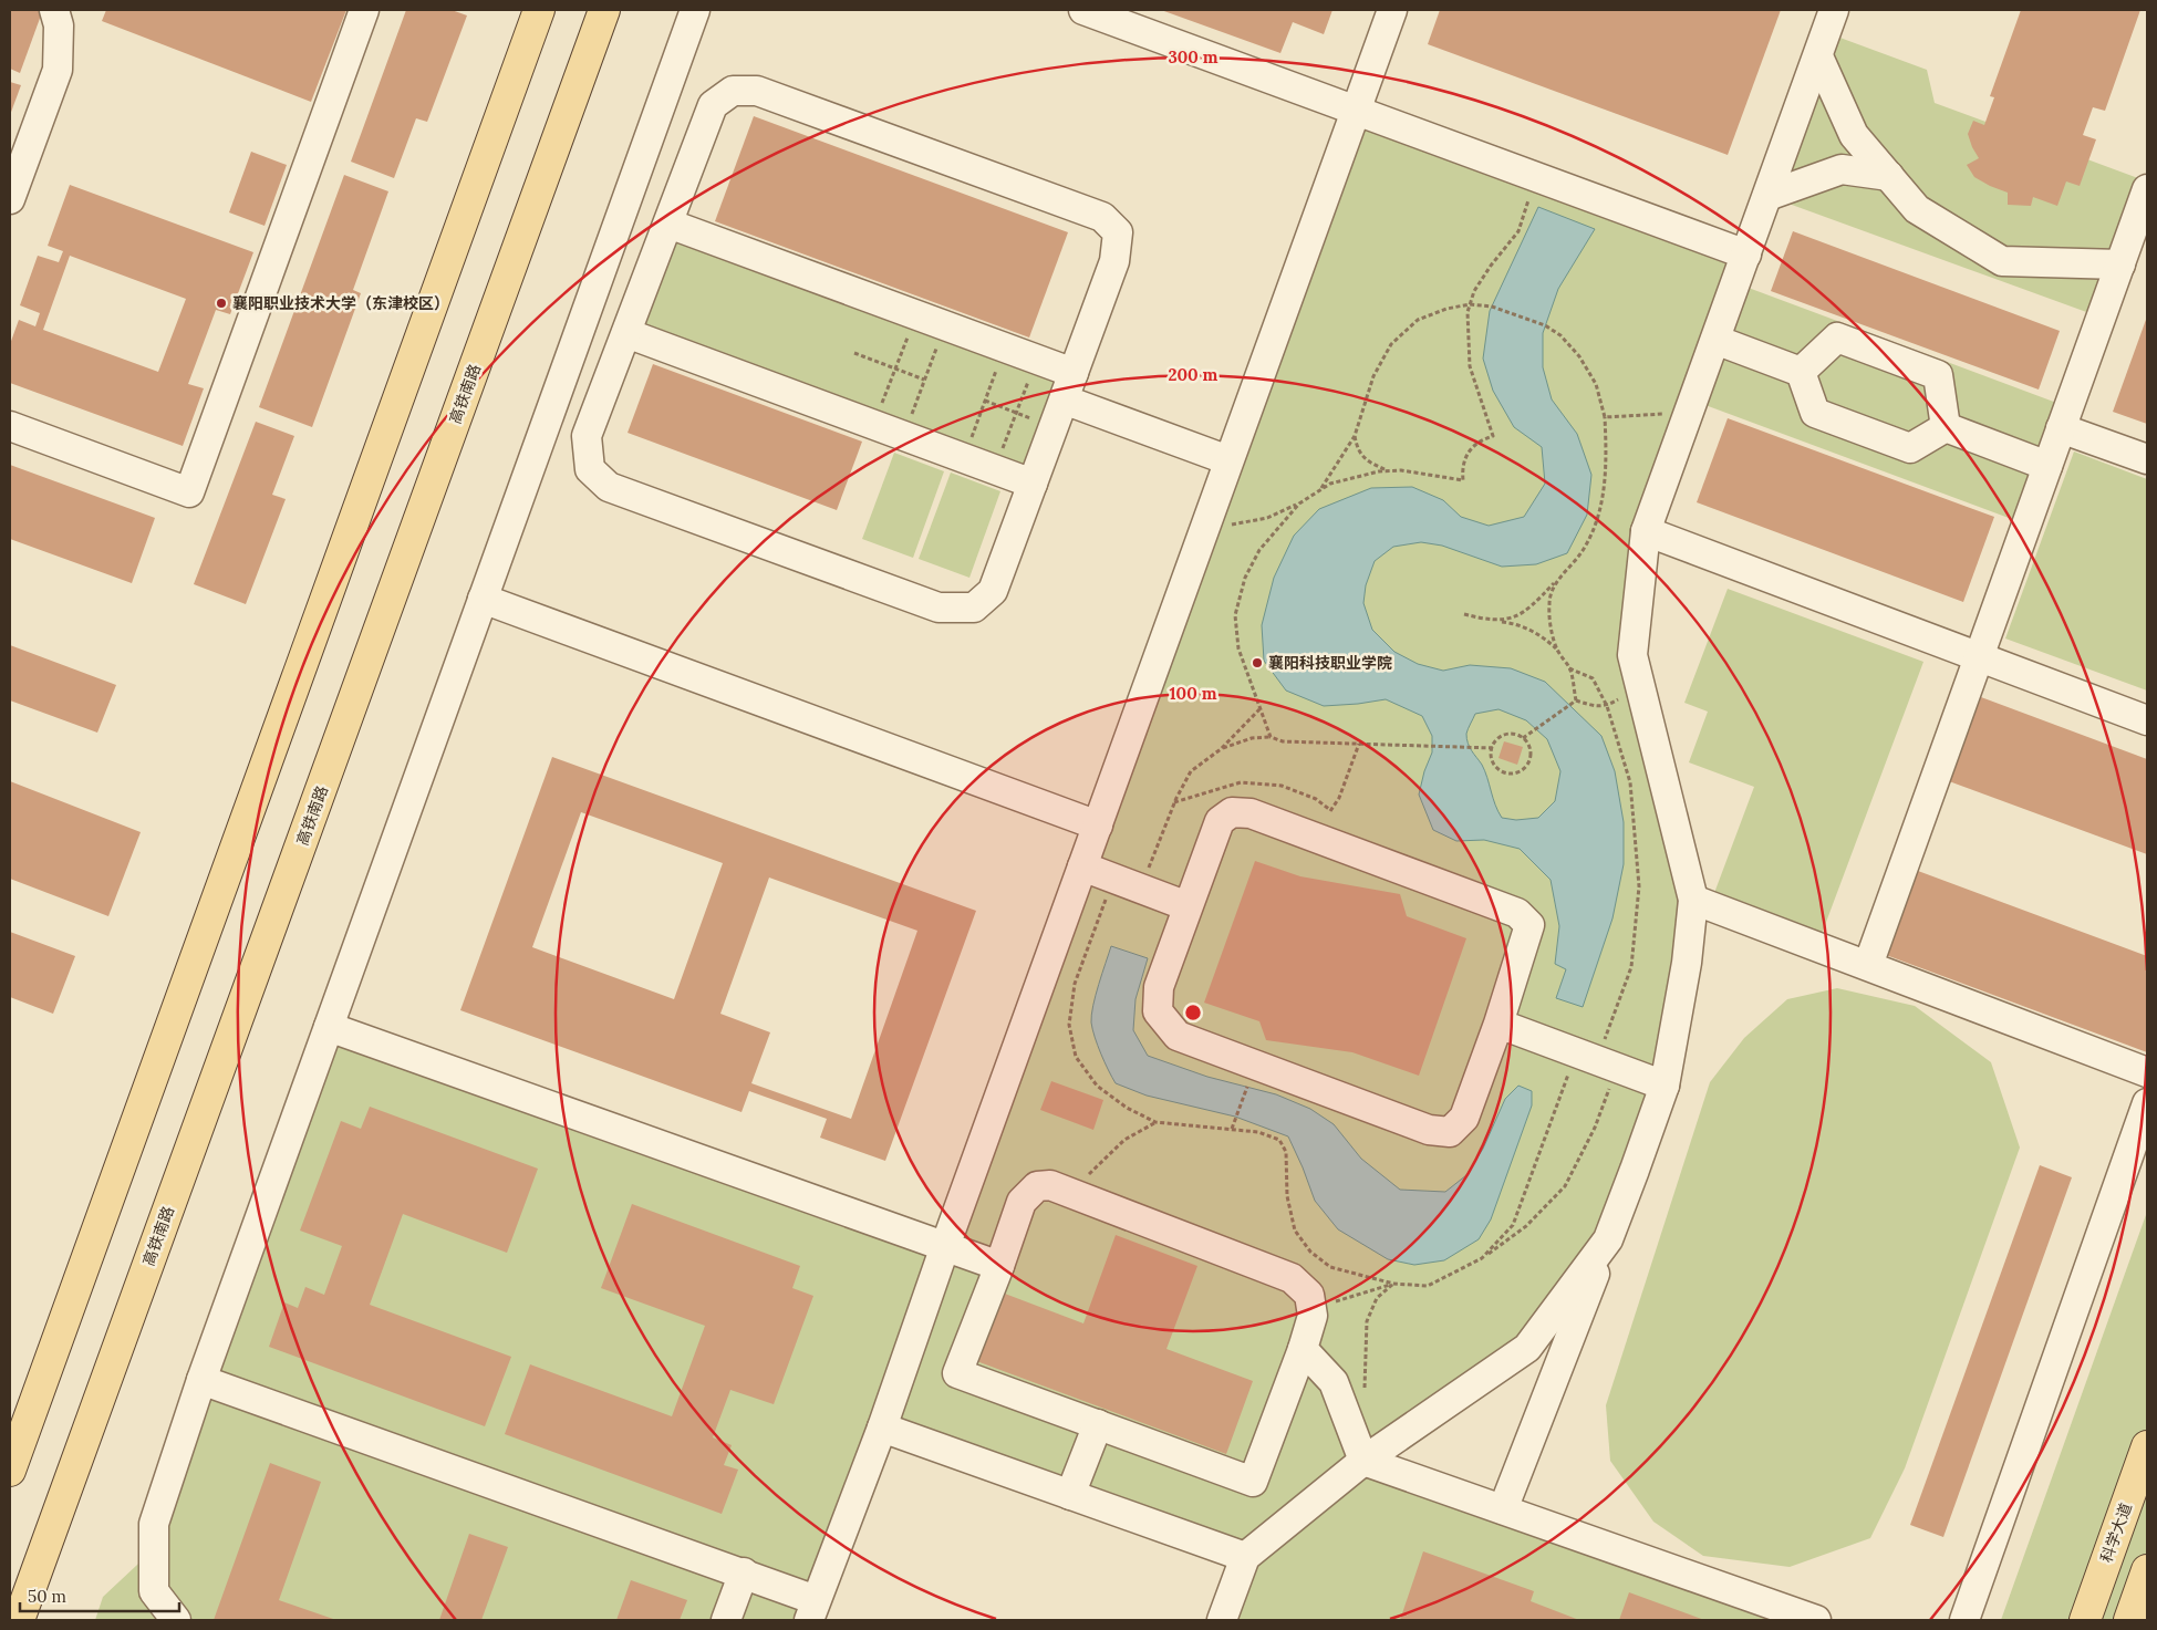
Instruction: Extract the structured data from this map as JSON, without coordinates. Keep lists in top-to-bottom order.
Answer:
{
  "streets": {
    "main road": ["高铁南路", "科学大道"]
  },
  "places": ["襄阳职业技术大学（东津校区）", "襄阳科技职业学院"],
  "scale_bar": "50 m",
  "rings": ["300 m", "200 m", "100 m"]
}
